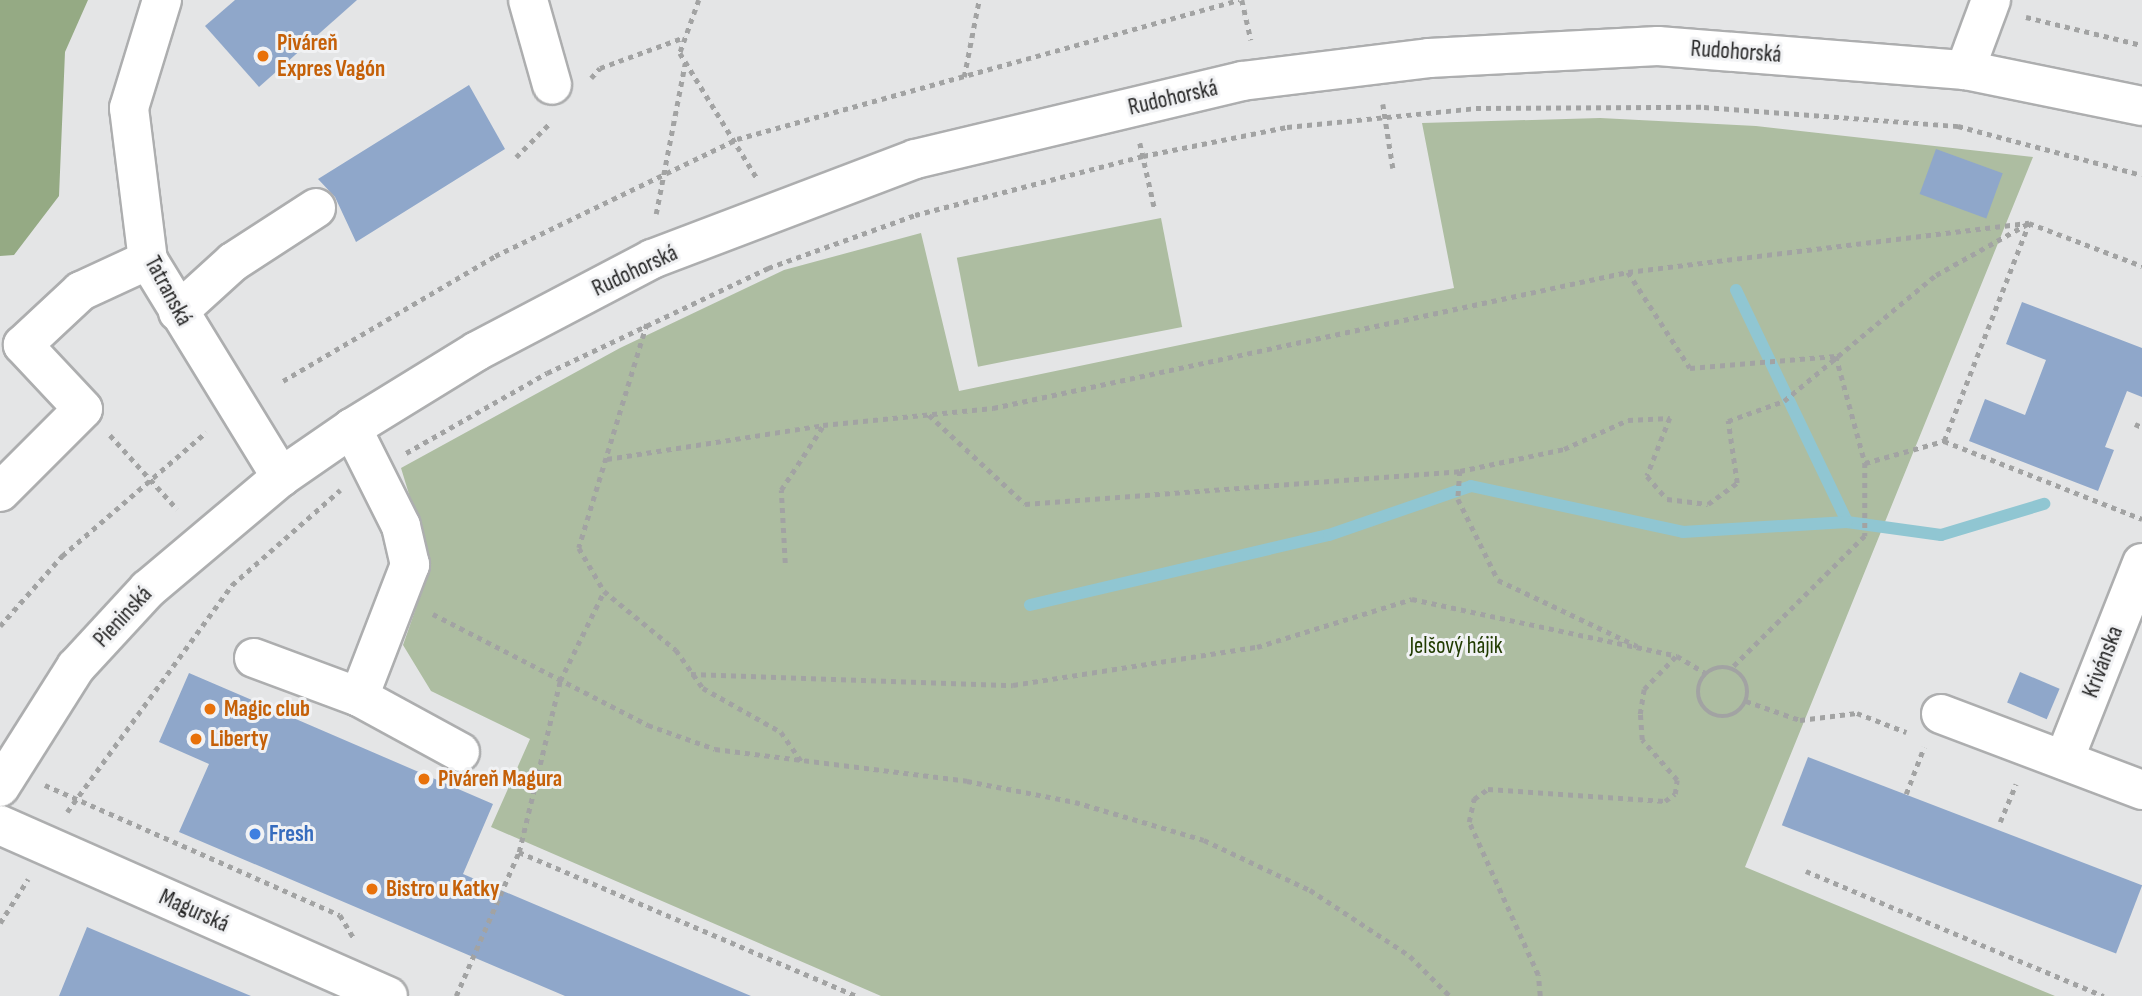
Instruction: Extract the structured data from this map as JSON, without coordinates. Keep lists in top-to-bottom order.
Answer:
{
  "streets": {
    "street": [
      "Rudohorská",
      "Tatranská",
      "Pieninská",
      "Krivánska",
      "Magurská"
    ]
  },
  "crossings": [
    ["Rudohorská", "Tatranská"],
    ["Rudohorská", "Pieninská"],
    ["Tatranská", "Pieninská"]
  ],
  "parks": ["Jelšový hájik"],
  "places": [
    "Piváreň Expres Vagón",
    "Magic club",
    "Liberty",
    "Piváreň Magura",
    "Fresh",
    "Bistro u Katky"
  ]
}
